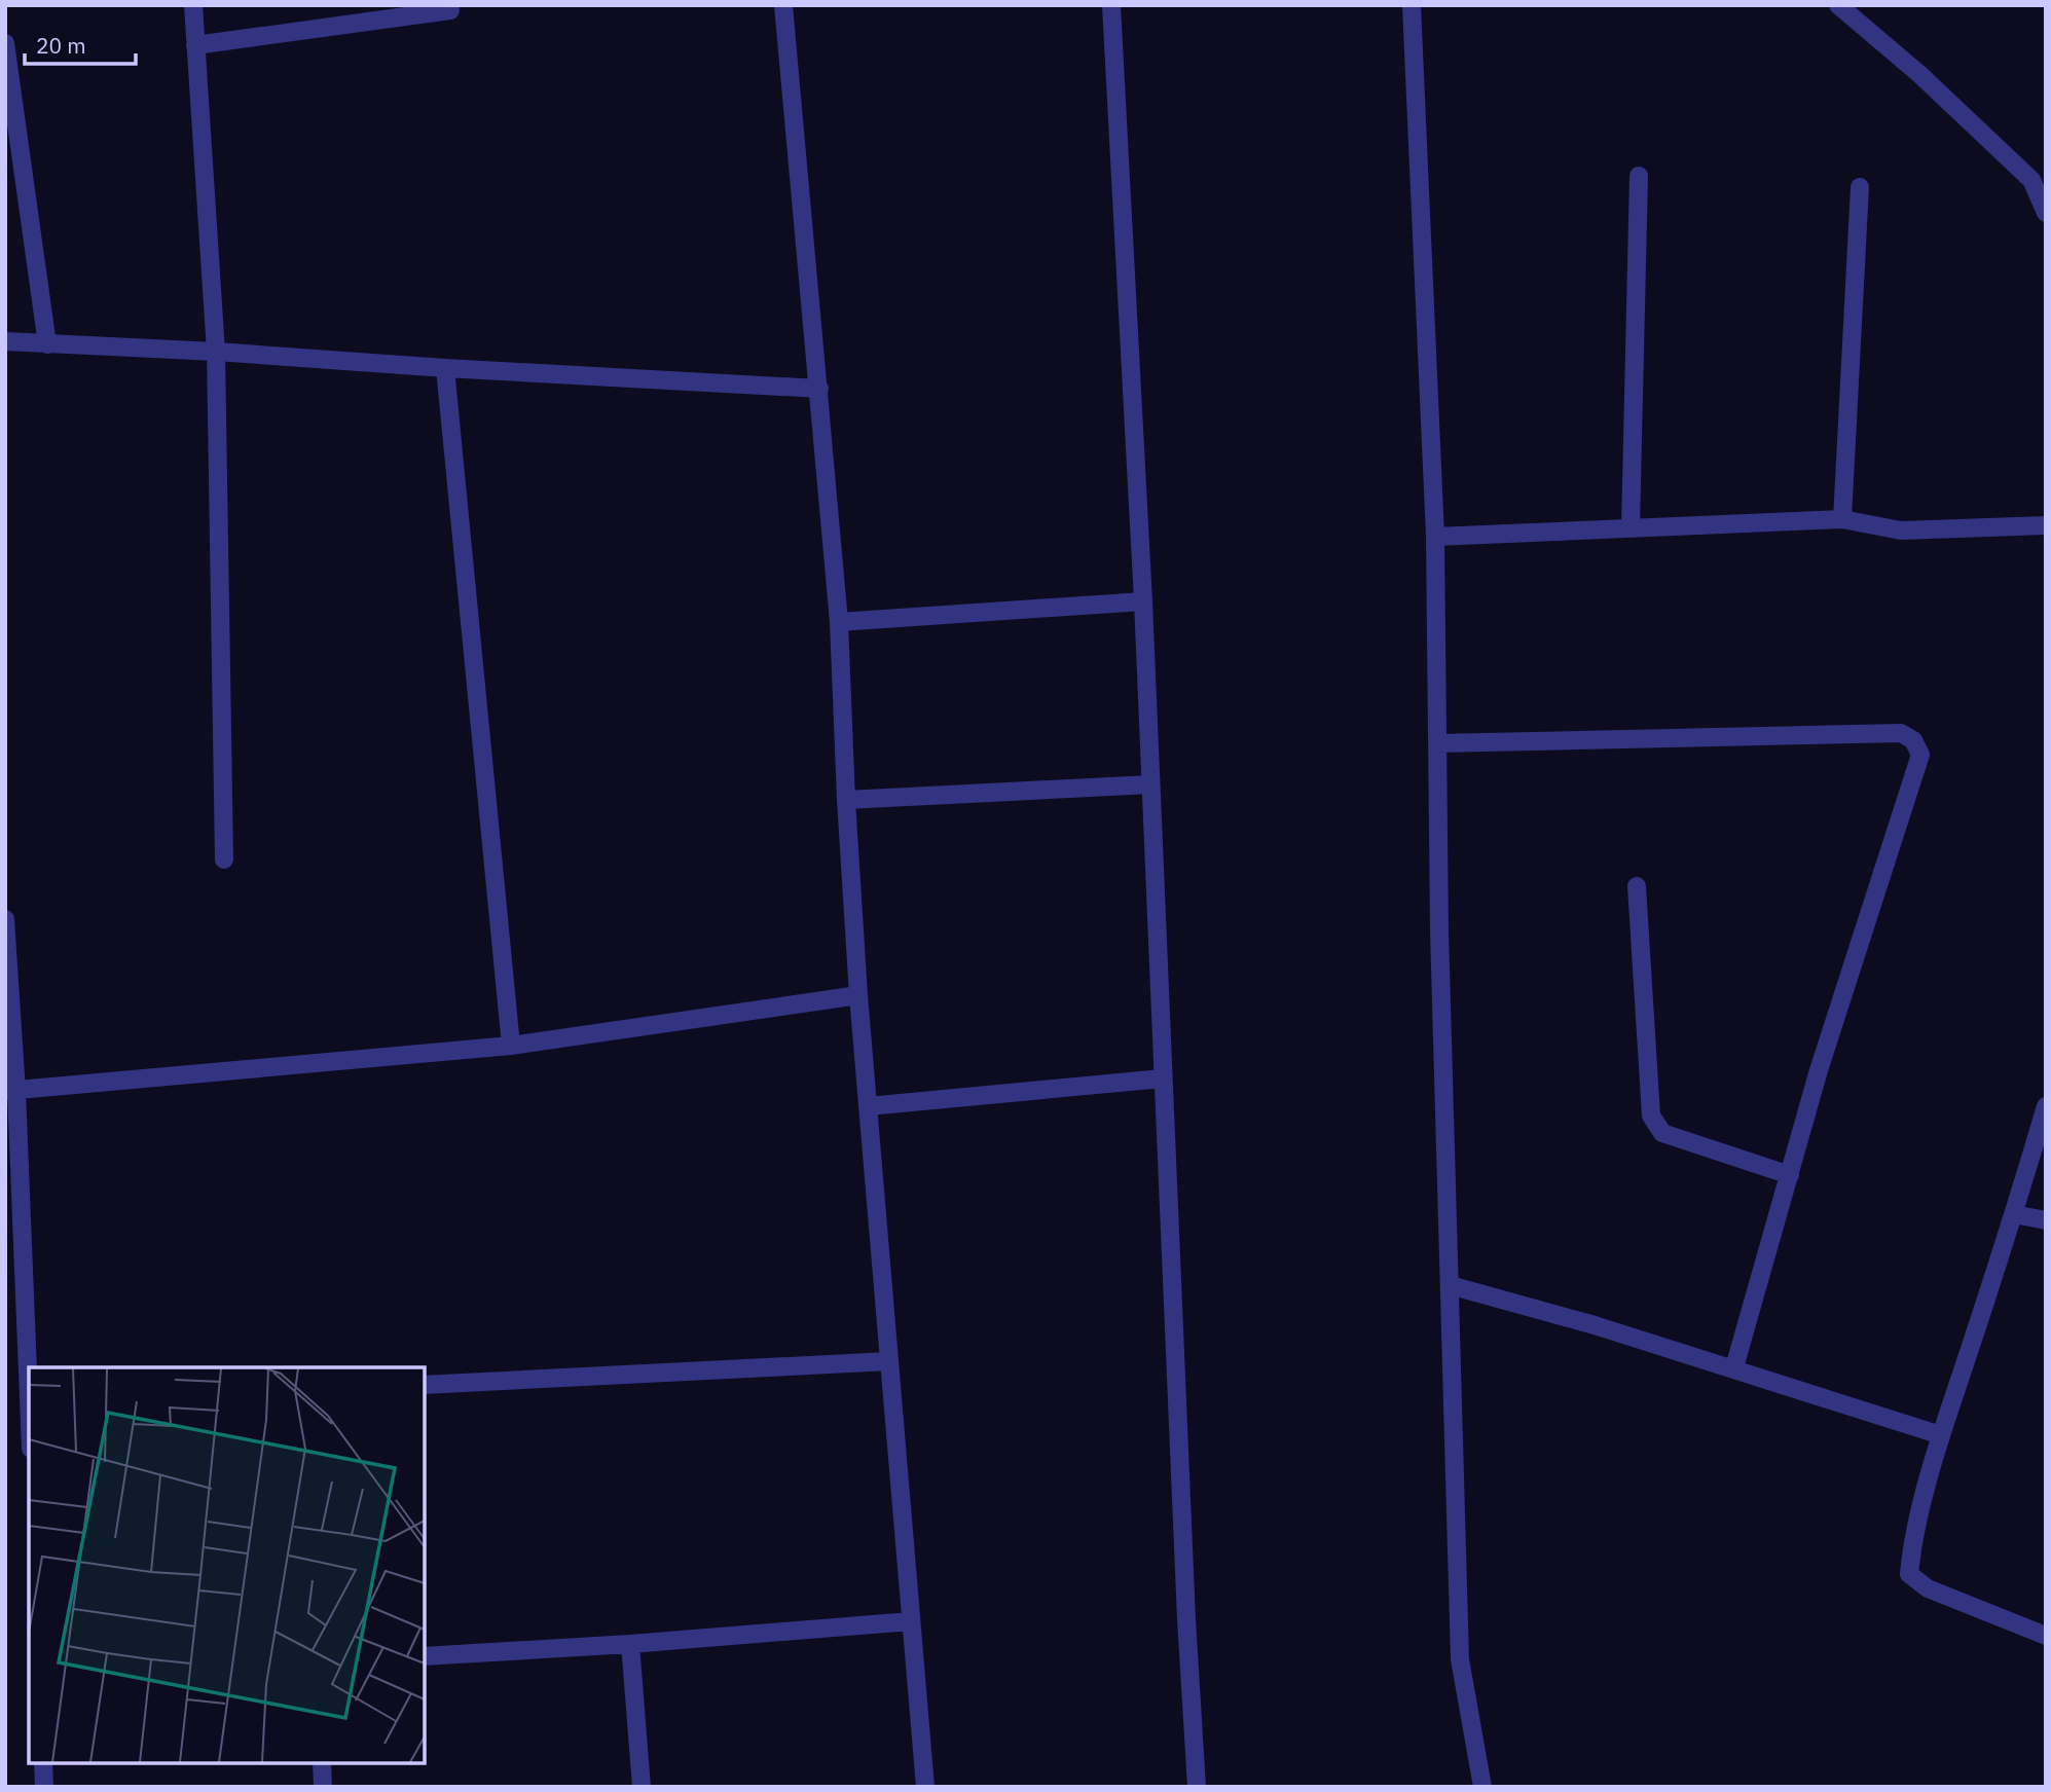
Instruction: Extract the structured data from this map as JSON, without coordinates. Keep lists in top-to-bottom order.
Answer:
{
  "scale_bar": "20 m"
}
